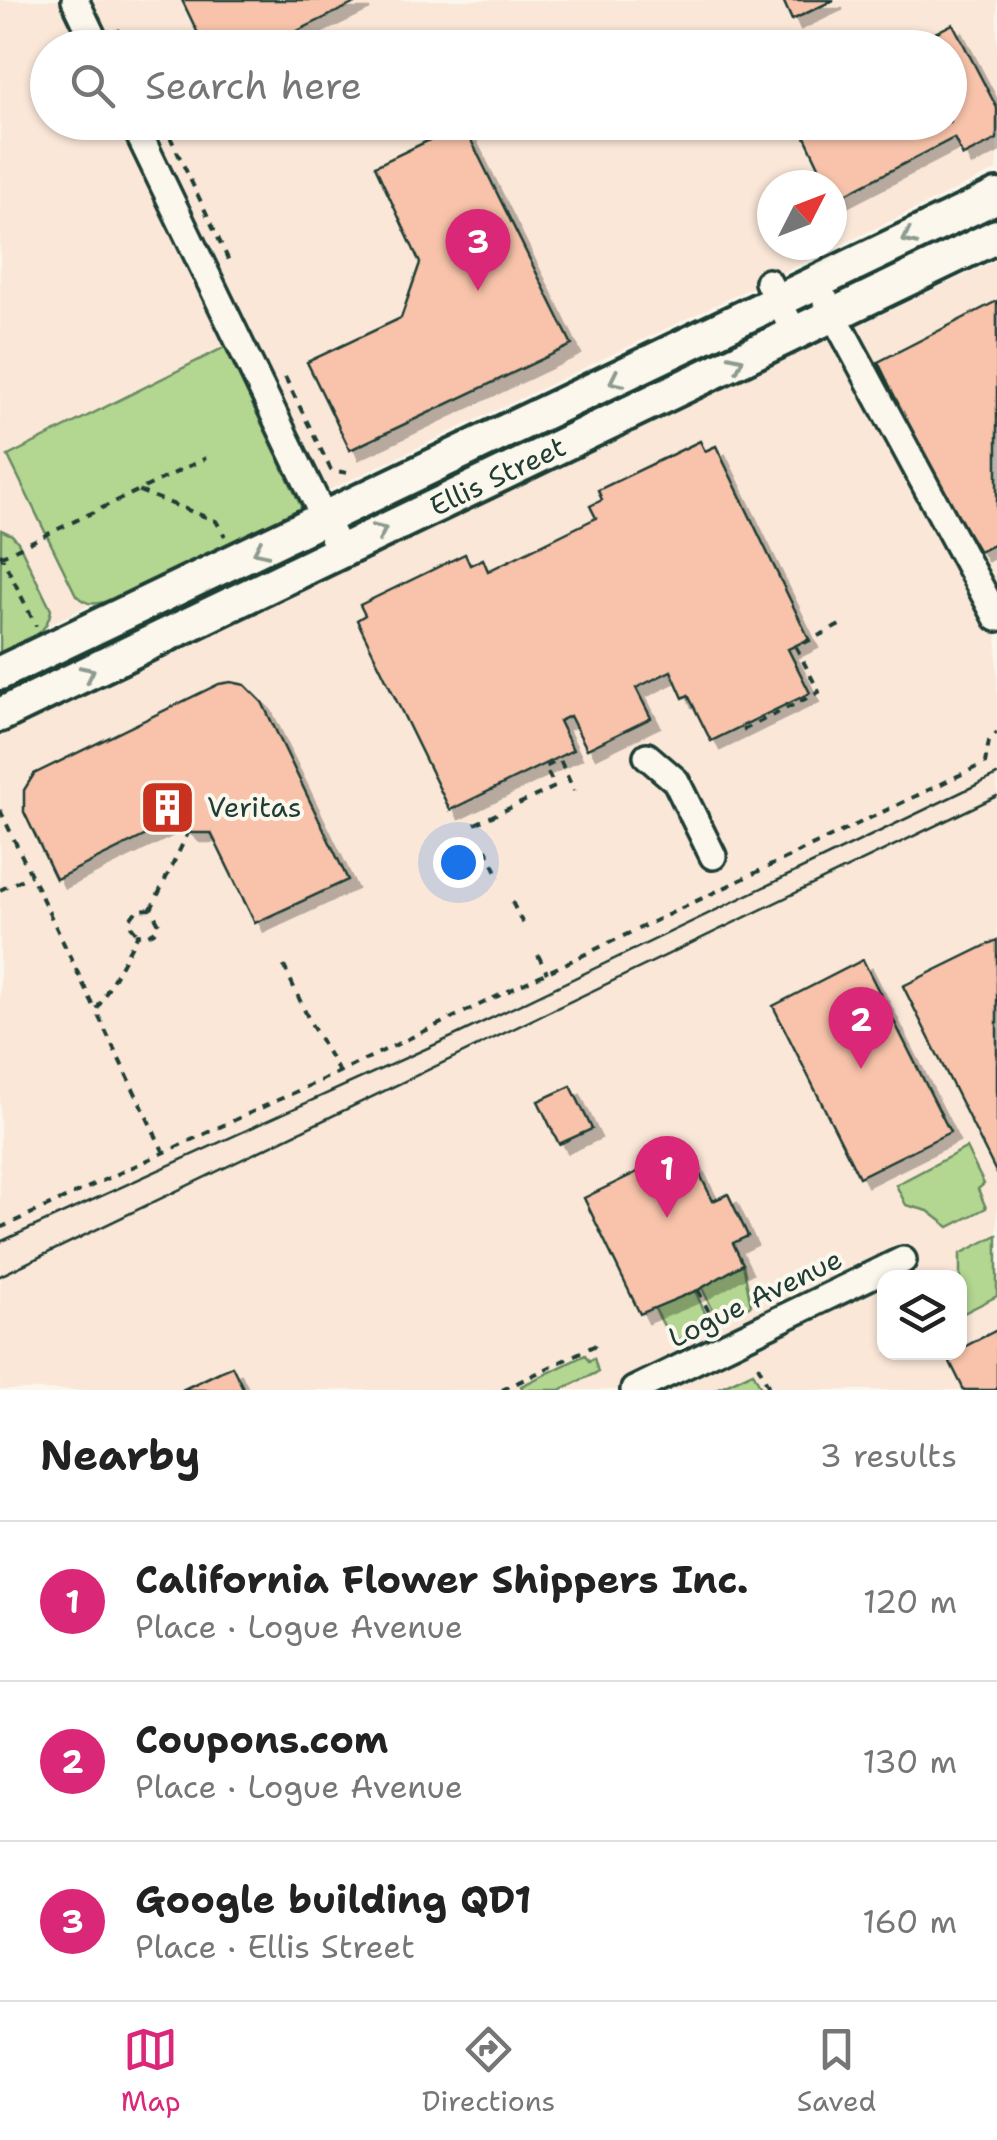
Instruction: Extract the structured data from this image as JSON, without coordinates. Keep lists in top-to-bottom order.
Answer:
{
  "streets": {
    "main road": ["Ellis Street"],
    "street": ["Logue Avenue"]
  },
  "places": {
    "building": ["Veritas"]
  },
  "north": "top right",
  "page": {
    "search": "Search here",
    "pins": ["3", "2", "1"],
    "heading": ["Nearby", "3 results"],
    "list": [
      {
        "mark": "1",
        "name": "California Flower Shippers Inc.",
        "note": "Place · Logue Avenue",
        "value": "120 m"
      },
      {
        "mark": "2",
        "name": "Coupons.com",
        "note": "Place · Logue Avenue",
        "value": "130 m"
      },
      {
        "mark": "3",
        "name": "Google building QD1",
        "note": "Place · Ellis Street",
        "value": "160 m"
      }
    ],
    "nav": ["Map", "Directions", "Saved"]
  }
}
